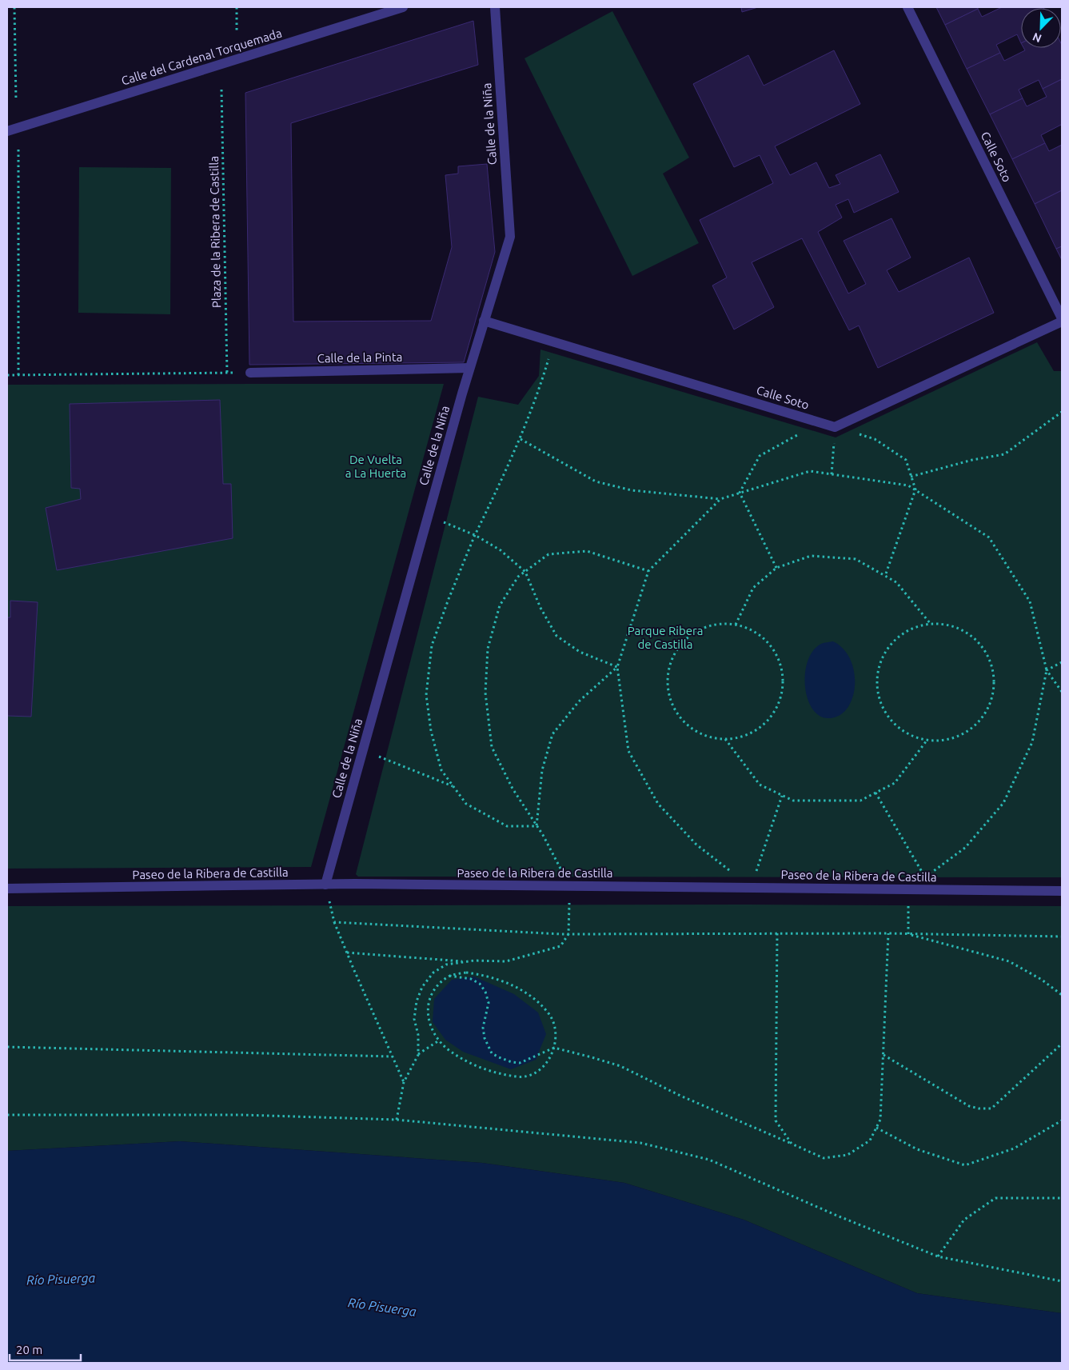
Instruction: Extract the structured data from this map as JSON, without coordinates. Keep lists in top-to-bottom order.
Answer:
{
  "streets": {
    "street": [
      "Calle del Cardenal Torquemada",
      "Calle de la Niña",
      "Calle Soto",
      "Calle de la Pinta",
      "Paseo de la Ribera de Castilla"
    ],
    "path": ["Plaza de la Ribera de Castilla"]
  },
  "crossings": [
    ["Calle de la Niña", "Calle Soto"],
    ["Calle de la Niña", "Calle de la Pinta"],
    ["Calle de la Niña", "Paseo de la Ribera de Castilla"]
  ],
  "water": ["Río Pisuerga"],
  "parks": ["De Vuelta a La Huerta", "Parque Ribera de Castilla"],
  "scale_bar": "20 m",
  "north": "bottom left"
}
